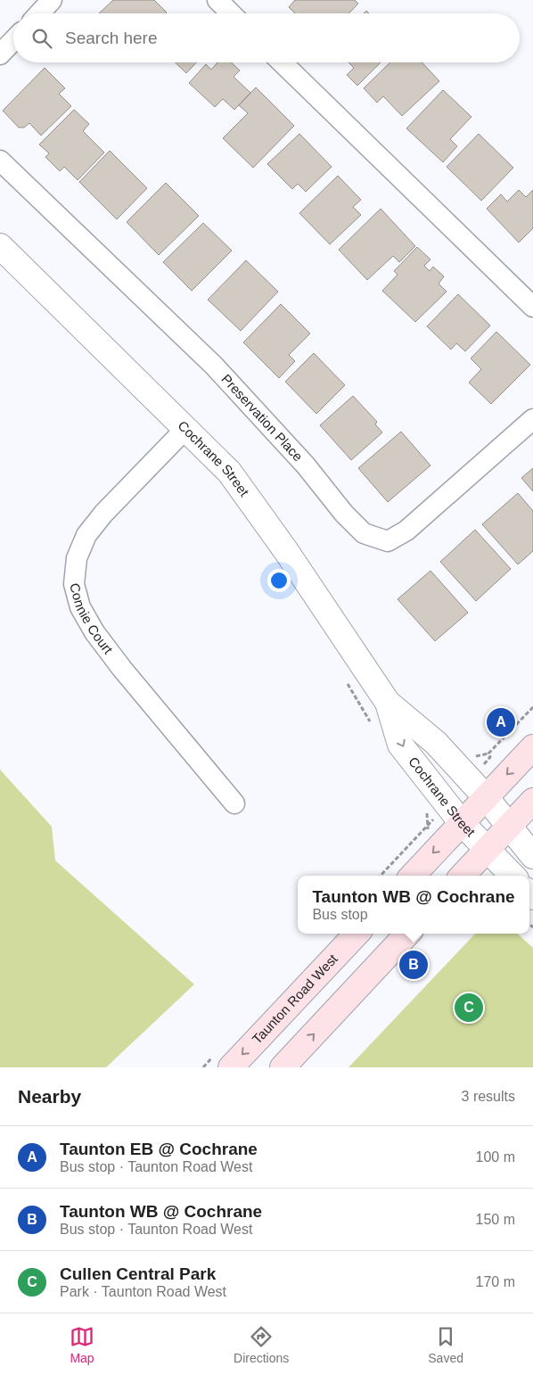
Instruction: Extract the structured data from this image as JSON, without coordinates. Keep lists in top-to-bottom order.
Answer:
{
  "streets": {
    "main road": ["Taunton Road West"],
    "street": ["Preservation Place", "Cochrane Street", "Connie Court"]
  },
  "crossings": [
    ["Cochrane Street", "Connie Court"]
  ],
  "page": {
    "search": "Search here",
    "pins": ["A", "B", "C"],
    "popup": ["Taunton WB @ Cochrane", "Bus stop"],
    "heading": ["Nearby", "3 results"],
    "list": [
      {
        "mark": "A",
        "name": "Taunton EB @ Cochrane",
        "note": "Bus stop · Taunton Road West",
        "value": "100 m"
      },
      {
        "mark": "B",
        "name": "Taunton WB @ Cochrane",
        "note": "Bus stop · Taunton Road West",
        "value": "150 m"
      },
      {
        "mark": "C",
        "name": "Cullen Central Park",
        "note": "Park · Taunton Road West",
        "value": "170 m"
      }
    ],
    "nav": ["Map", "Directions", "Saved"]
  }
}
